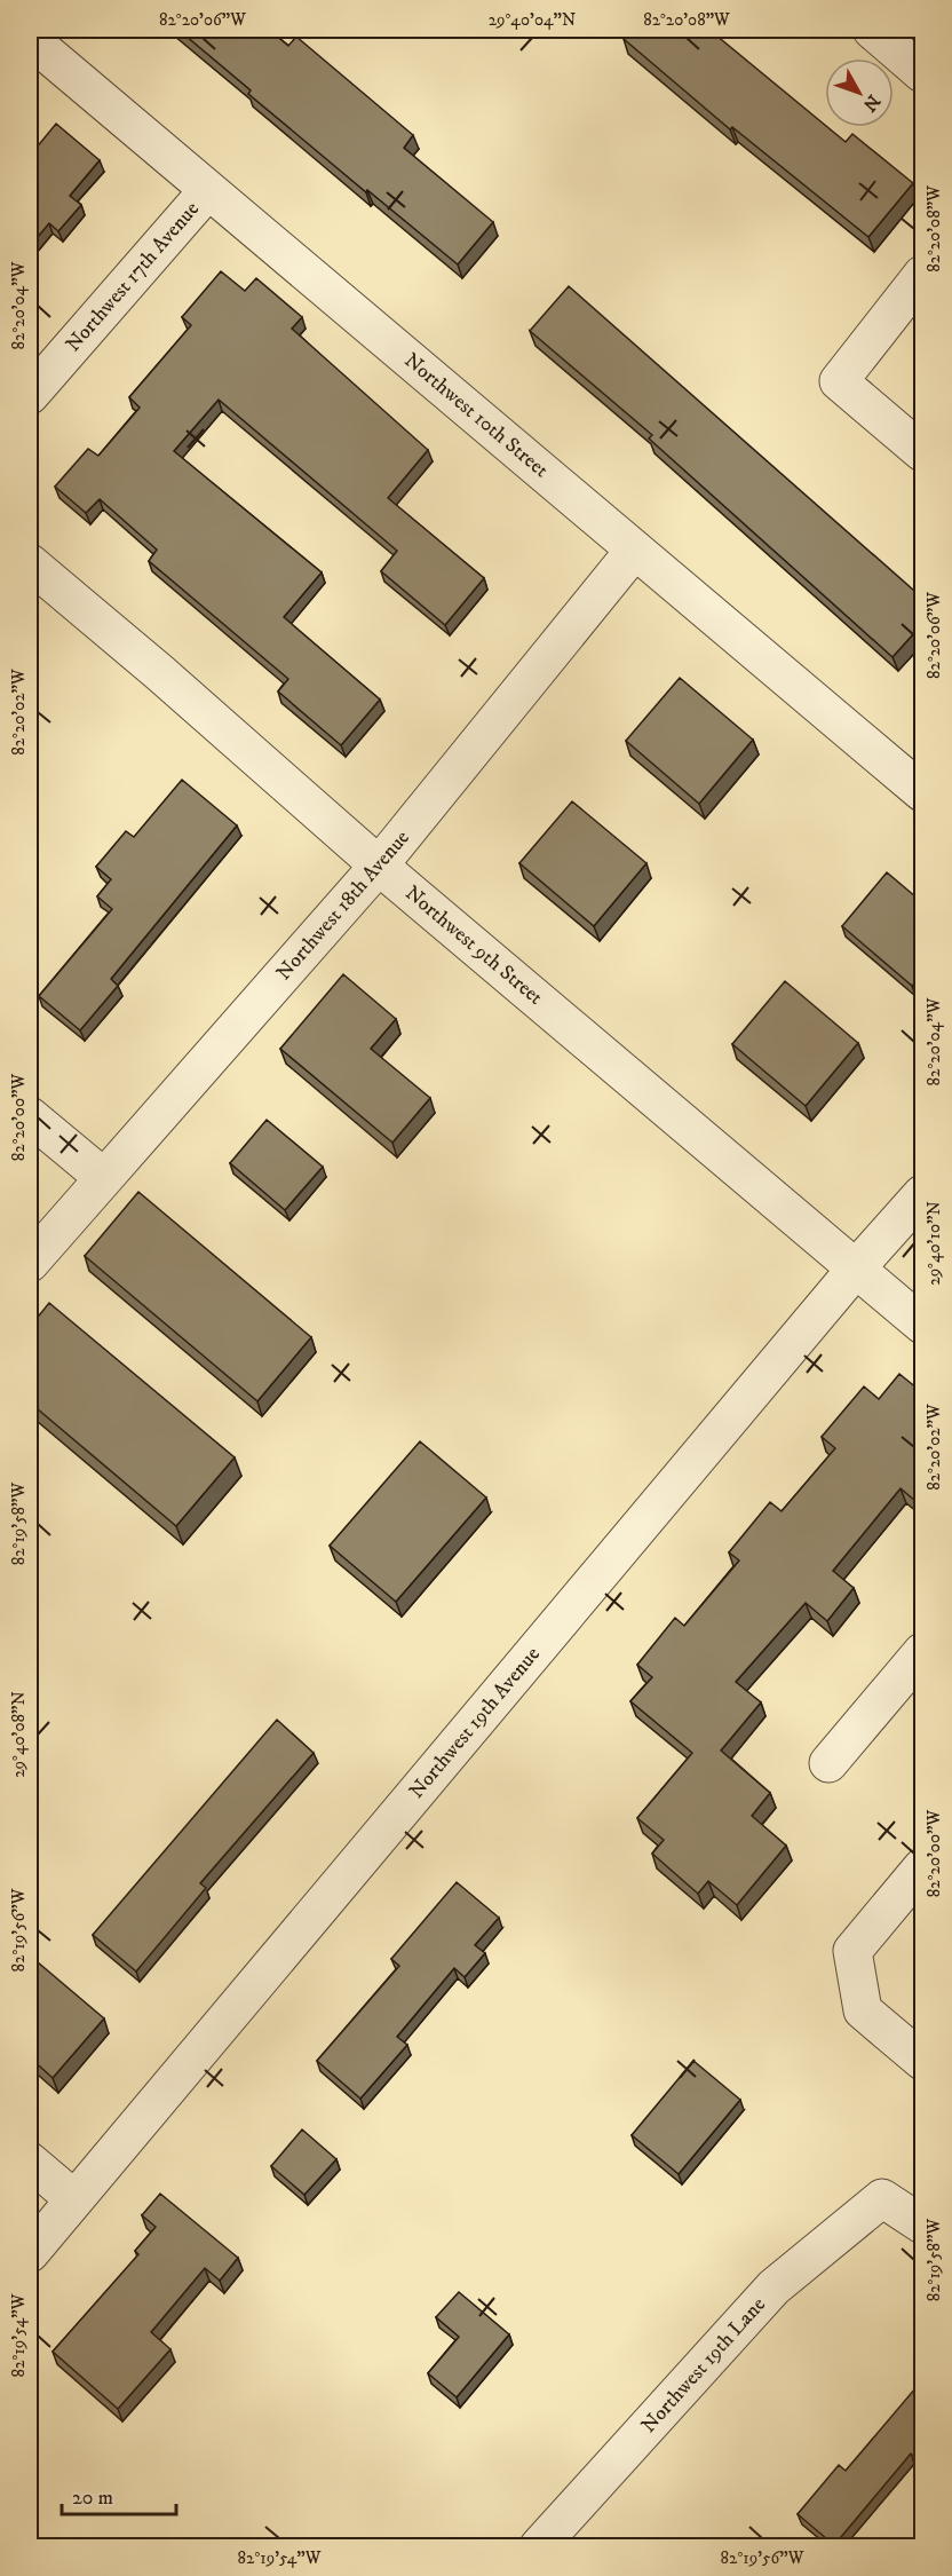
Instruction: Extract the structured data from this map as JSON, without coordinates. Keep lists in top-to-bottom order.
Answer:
{
  "streets": {
    "street": [
      "Northwest 17th Avenue",
      "Northwest 10th Street",
      "Northwest 18th Avenue",
      "Northwest 9th Street",
      "Northwest 19th Avenue",
      "Northwest 19th Lane"
    ]
  },
  "crossings": [
    ["Northwest 17th Avenue", "Northwest 10th Street"],
    ["Northwest 10th Street", "Northwest 18th Avenue"],
    ["Northwest 18th Avenue", "Northwest 9th Street"],
    ["Northwest 9th Street", "Northwest 19th Avenue"]
  ],
  "scale_bar": "20 m",
  "north": "bottom right",
  "coordinates": [
    "82°20'06\"W",
    "29°40'04\"N",
    "82°20'08\"W",
    "82°20'04\"W",
    "82°20'02\"W",
    "82°20'00\"W",
    "29°40'10\"N",
    "82°19'58\"W",
    "29°40'08\"N",
    "82°19'56\"W",
    "82°19'54\"W"
  ]
}
